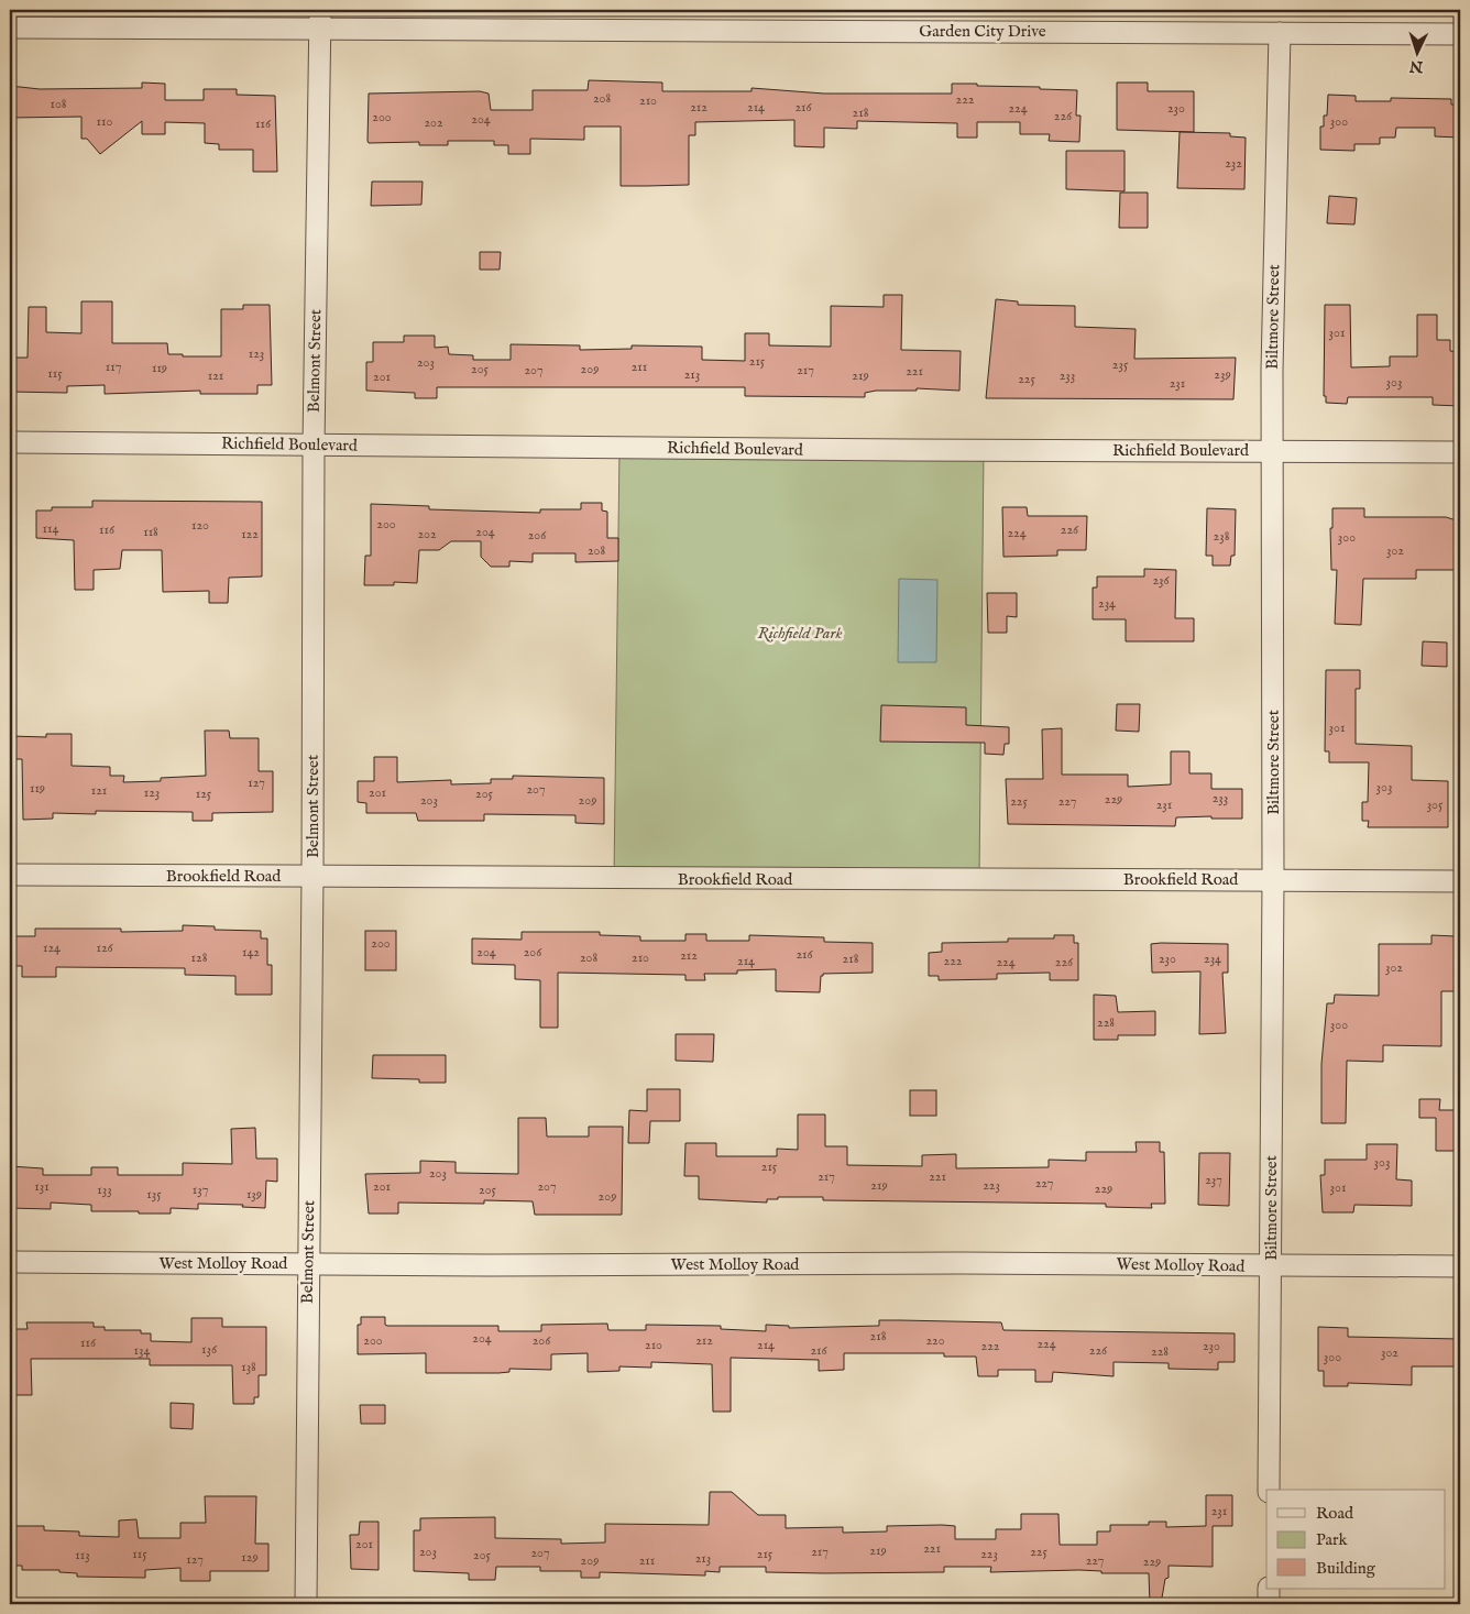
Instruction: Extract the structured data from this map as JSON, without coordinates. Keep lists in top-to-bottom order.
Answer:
{
  "streets": {
    "street": [
      "Garden City Drive",
      "Biltmore Street",
      "Belmont Street",
      "Richfield Boulevard",
      "Brookfield Road",
      "West Molloy Road"
    ]
  },
  "crossings": [
    ["Garden City Drive", "Biltmore Street"],
    ["Garden City Drive", "Belmont Street"],
    ["Biltmore Street", "Richfield Boulevard"],
    ["Biltmore Street", "Brookfield Road"],
    ["Biltmore Street", "West Molloy Road"],
    ["Belmont Street", "Richfield Boulevard"],
    ["Belmont Street", "Brookfield Road"],
    ["Belmont Street", "West Molloy Road"]
  ],
  "parks": ["Richfield Park"],
  "house_numbers": [
    "208",
    "222",
    "210",
    "108",
    "212",
    "214",
    "216",
    "224",
    "230",
    "218",
    "226",
    "200",
    "204",
    "110",
    "300",
    "202",
    "116",
    "232",
    "301",
    "123",
    "215",
    "203",
    "235",
    "117",
    "211",
    "119",
    "205",
    "209",
    "207",
    "217",
    "221",
    "115",
    "213",
    "239",
    "121",
    "219",
    "233",
    "201",
    "225",
    "303",
    "231",
    "200",
    "120",
    "114",
    "116",
    "226",
    "118",
    "204",
    "224",
    "122",
    "202",
    "206",
    "238",
    "300",
    "208",
    "302",
    "236",
    "234",
    "301",
    "127",
    "303",
    "119",
    "207",
    "121",
    "123",
    "201",
    "125",
    "205",
    "233",
    "229",
    "203",
    "209",
    "225",
    "227",
    "231",
    "305",
    "200",
    "124",
    "126",
    "142",
    "204",
    "206",
    "216",
    "212",
    "128",
    "208",
    "210",
    "218",
    "230",
    "234",
    "214",
    "222",
    "224",
    "226",
    "302",
    "228",
    "300",
    "303",
    "215",
    "203",
    "217",
    "221",
    "237",
    "227",
    "219",
    "223",
    "131",
    "201",
    "207",
    "301",
    "229",
    "133",
    "137",
    "205",
    "135",
    "139",
    "209",
    "218",
    "204",
    "200",
    "206",
    "212",
    "220",
    "116",
    "224",
    "210",
    "214",
    "222",
    "230",
    "136",
    "134",
    "216",
    "226",
    "228",
    "302",
    "300",
    "138",
    "231",
    "201",
    "221",
    "219",
    "203",
    "217",
    "225",
    "207",
    "115",
    "215",
    "223",
    "113",
    "205",
    "129",
    "213",
    "127",
    "209",
    "211",
    "227",
    "229"
  ],
  "legend": ["Road", "Park", "Building"],
  "north": "bottom"
}
